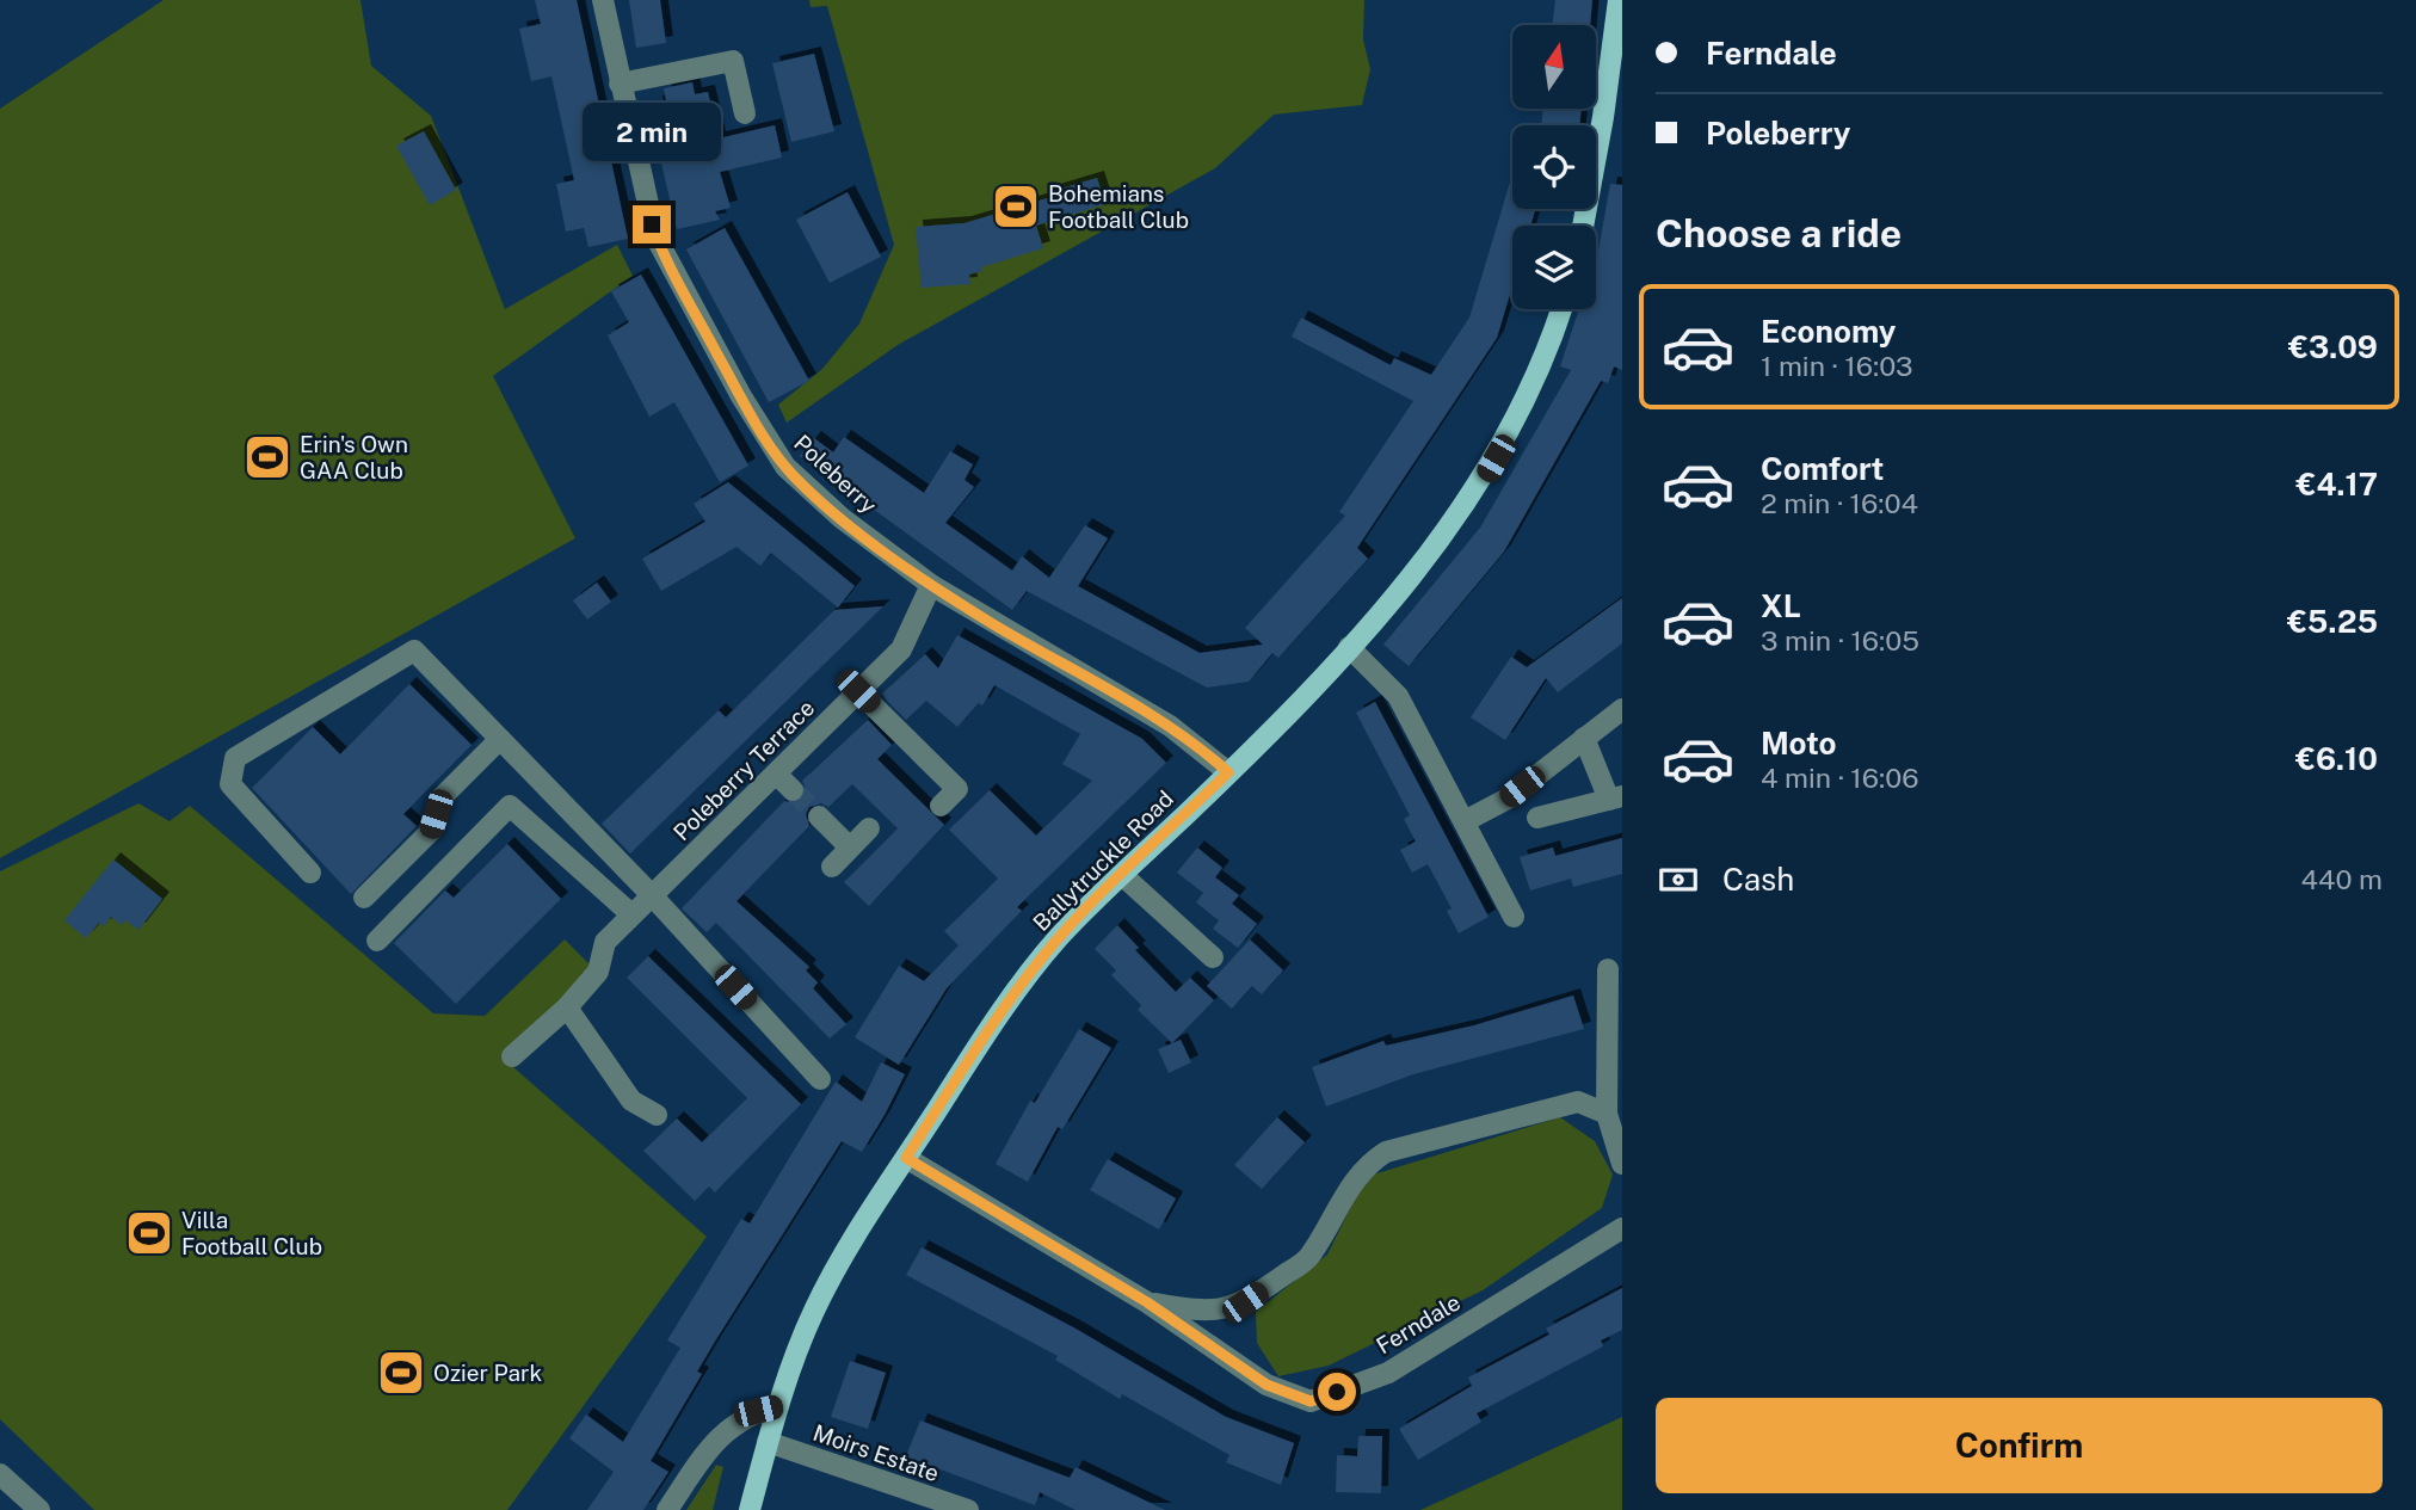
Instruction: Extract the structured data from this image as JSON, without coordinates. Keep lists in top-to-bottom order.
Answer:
{
  "streets": {
    "main road": ["Ballytruckle Road"],
    "street": [
      "Poleberry",
      "Poleberry Terrace",
      "Ferndale",
      "Moirs Estate"
    ]
  },
  "crossings": [
    ["Poleberry", "Poleberry Terrace"],
    ["Poleberry", "Ballytruckle Road"],
    ["Ballytruckle Road", "Ferndale"],
    ["Ballytruckle Road", "Moirs Estate"]
  ],
  "places": {
    "sports": [
      "Bohemians Football Club",
      "Erin's Own GAA Club",
      "Villa Football Club",
      "Ozier Park"
    ]
  },
  "north": "top",
  "page": {
    "banner": ["Ferndale", "Poleberry"],
    "bubble": "2 min",
    "heading": "Choose a ride",
    "list": [
      {
        "name": "Economy",
        "note": "1 min · 16:03",
        "value": "€3.09"
      },
      {
        "name": "Comfort",
        "note": "2 min · 16:04",
        "value": "€4.17"
      },
      {
        "name": "XL",
        "note": "3 min · 16:05",
        "value": "€5.25"
      },
      {
        "name": "Moto",
        "note": "4 min · 16:06",
        "value": "€6.10"
      }
    ],
    "pay": ["Cash", "440 m"],
    "buttons": "Confirm"
  }
}
